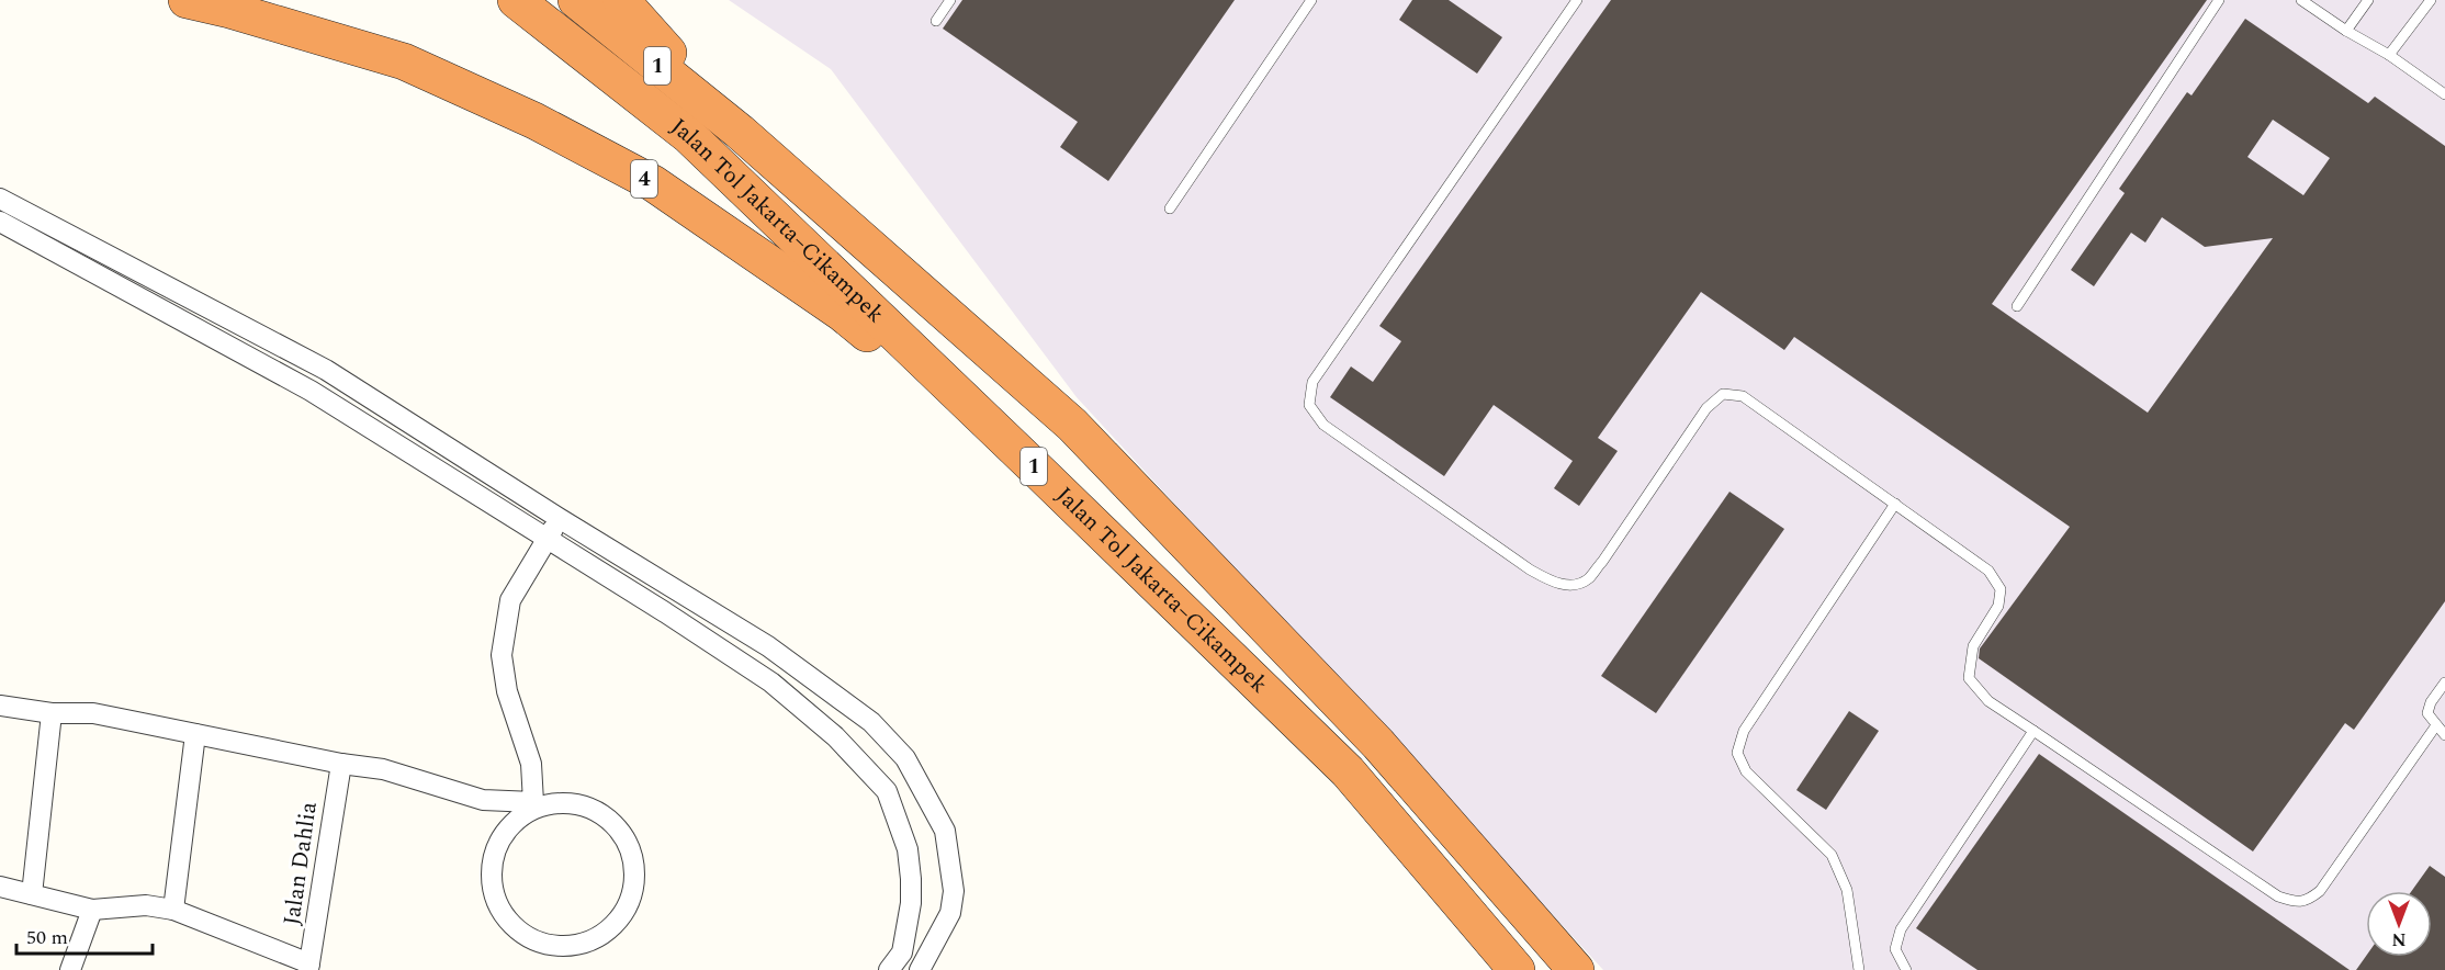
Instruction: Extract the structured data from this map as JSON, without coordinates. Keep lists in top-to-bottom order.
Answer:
{
  "streets": {
    "highway": ["1", "4", "Jalan Tol Jakarta–Cikampek"],
    "street": ["Jalan Dahlia"]
  },
  "crossings": [
    ["4", "Jalan Tol Jakarta–Cikampek"]
  ],
  "scale_bar": "50 m",
  "north": "bottom"
}
